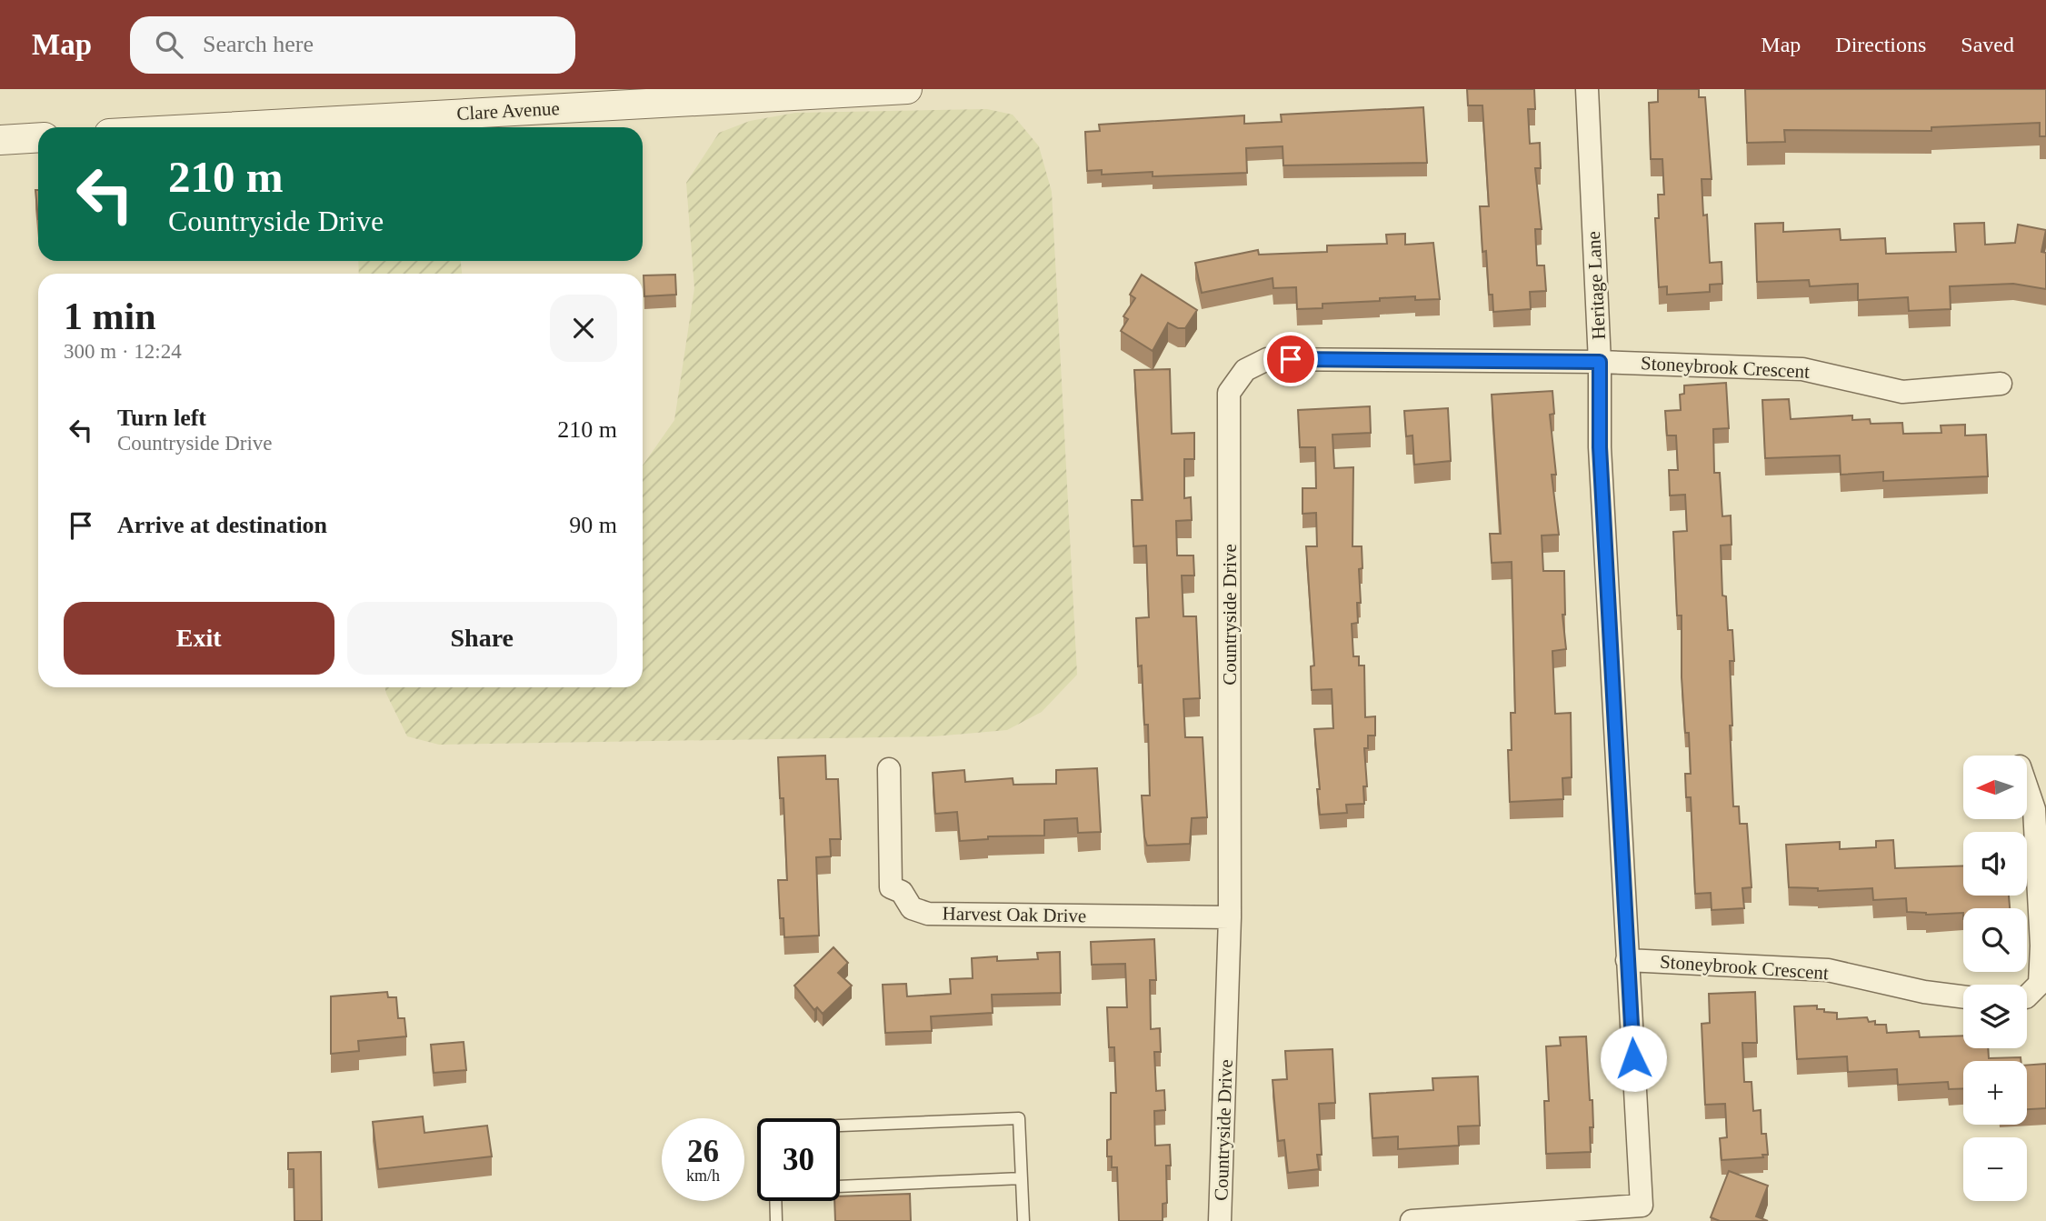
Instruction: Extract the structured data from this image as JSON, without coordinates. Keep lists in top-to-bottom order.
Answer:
{
  "streets": {
    "street": [
      "Clare Avenue",
      "Heritage Lane",
      "Stoneybrook Crescent",
      "Countryside Drive",
      "Harvest Oak Drive"
    ]
  },
  "crossings": [
    ["Heritage Lane", "Stoneybrook Crescent"],
    ["Heritage Lane", "Countryside Drive"],
    ["Stoneybrook Crescent", "Countryside Drive"],
    ["Countryside Drive", "Harvest Oak Drive"]
  ],
  "north": "left",
  "page": {
    "header": "Map",
    "search": "Search here",
    "nav": ["Map", "Directions", "Saved"],
    "turn": ["210 m", "Countryside Drive"],
    "heading": ["1 min", "300 m · 12:24"],
    "list": [
      {
        "name": "Turn left",
        "note": "Countryside Drive",
        "value": "210 m"
      },
      {
        "name": "Arrive at destination",
        "value": "90 m"
      }
    ],
    "buttons": ["Exit", "Share"],
    "map_buttons": ["+", "−"],
    "speed": "26 km/h",
    "limit": "30"
  }
}
